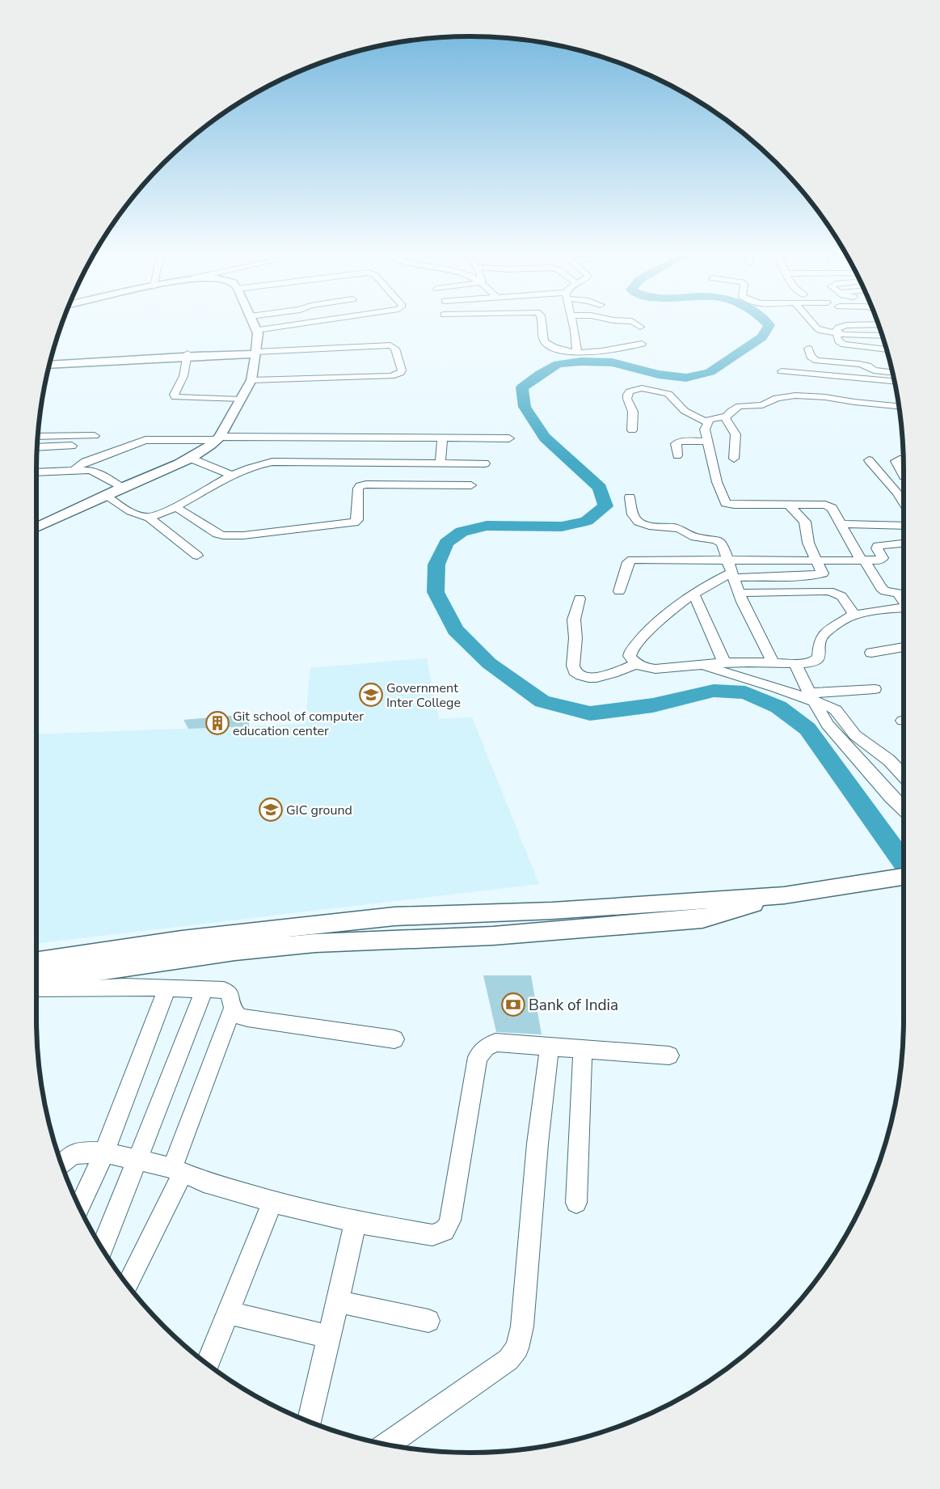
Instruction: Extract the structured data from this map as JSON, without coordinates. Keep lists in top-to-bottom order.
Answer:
{
  "places": {
    "school or university": ["Government Inter College", "GIC ground"],
    "building": ["Git school of computer education center"],
    "bank": ["Bank of India"]
  }
}
